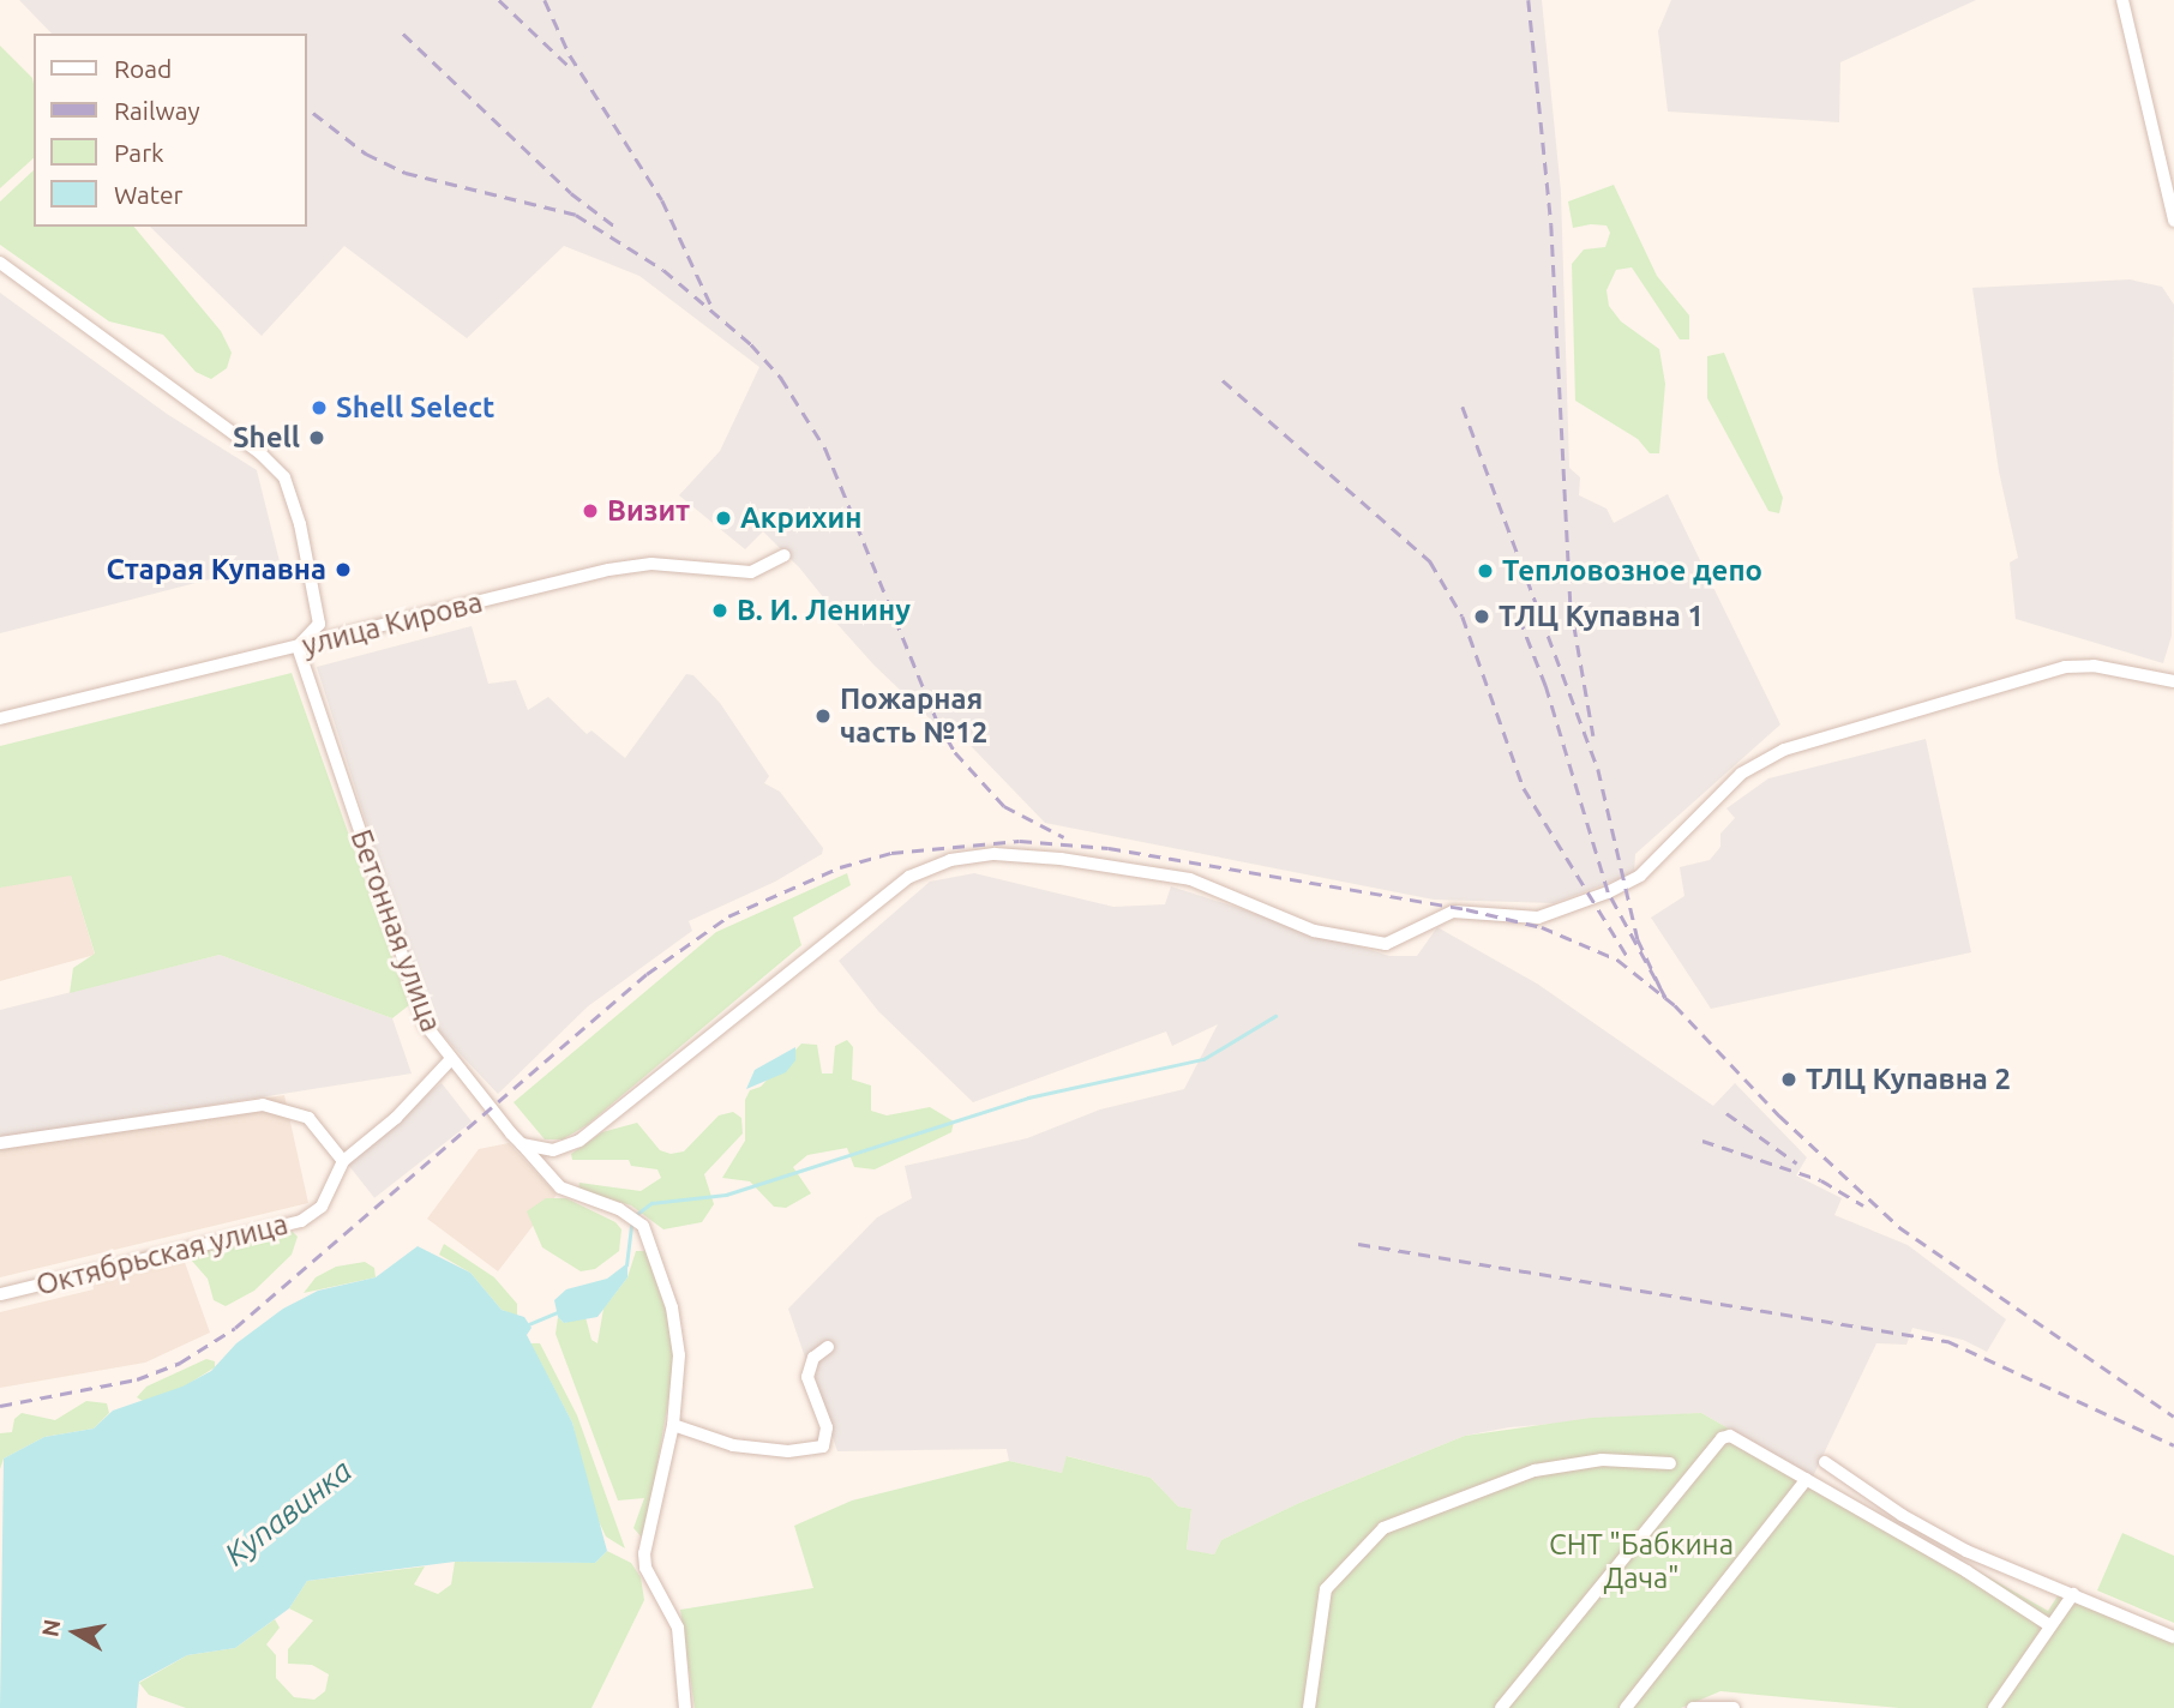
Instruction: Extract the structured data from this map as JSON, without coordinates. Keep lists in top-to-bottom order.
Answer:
{
  "streets": {
    "street": ["улица Кирова", "Бетонная улица", "Октябрьская улица"]
  },
  "crossings": [
    ["улица Кирова", "Бетонная улица"]
  ],
  "water": ["Купавинка"],
  "parks": ["СНТ \"Бабкина Дача\""],
  "places": [
    "Shell Select",
    "Shell",
    "Визит",
    "Акрихин",
    "Старая Купавна",
    "Тепловозное депо",
    "В. И. Ленину",
    "ТЛЦ Купавна 1",
    "Пожарная часть №12",
    "ТЛЦ Купавна 2"
  ],
  "legend": [
    "Road",
    "Railway",
    "Park",
    "Water"
  ],
  "north": "left"
}
